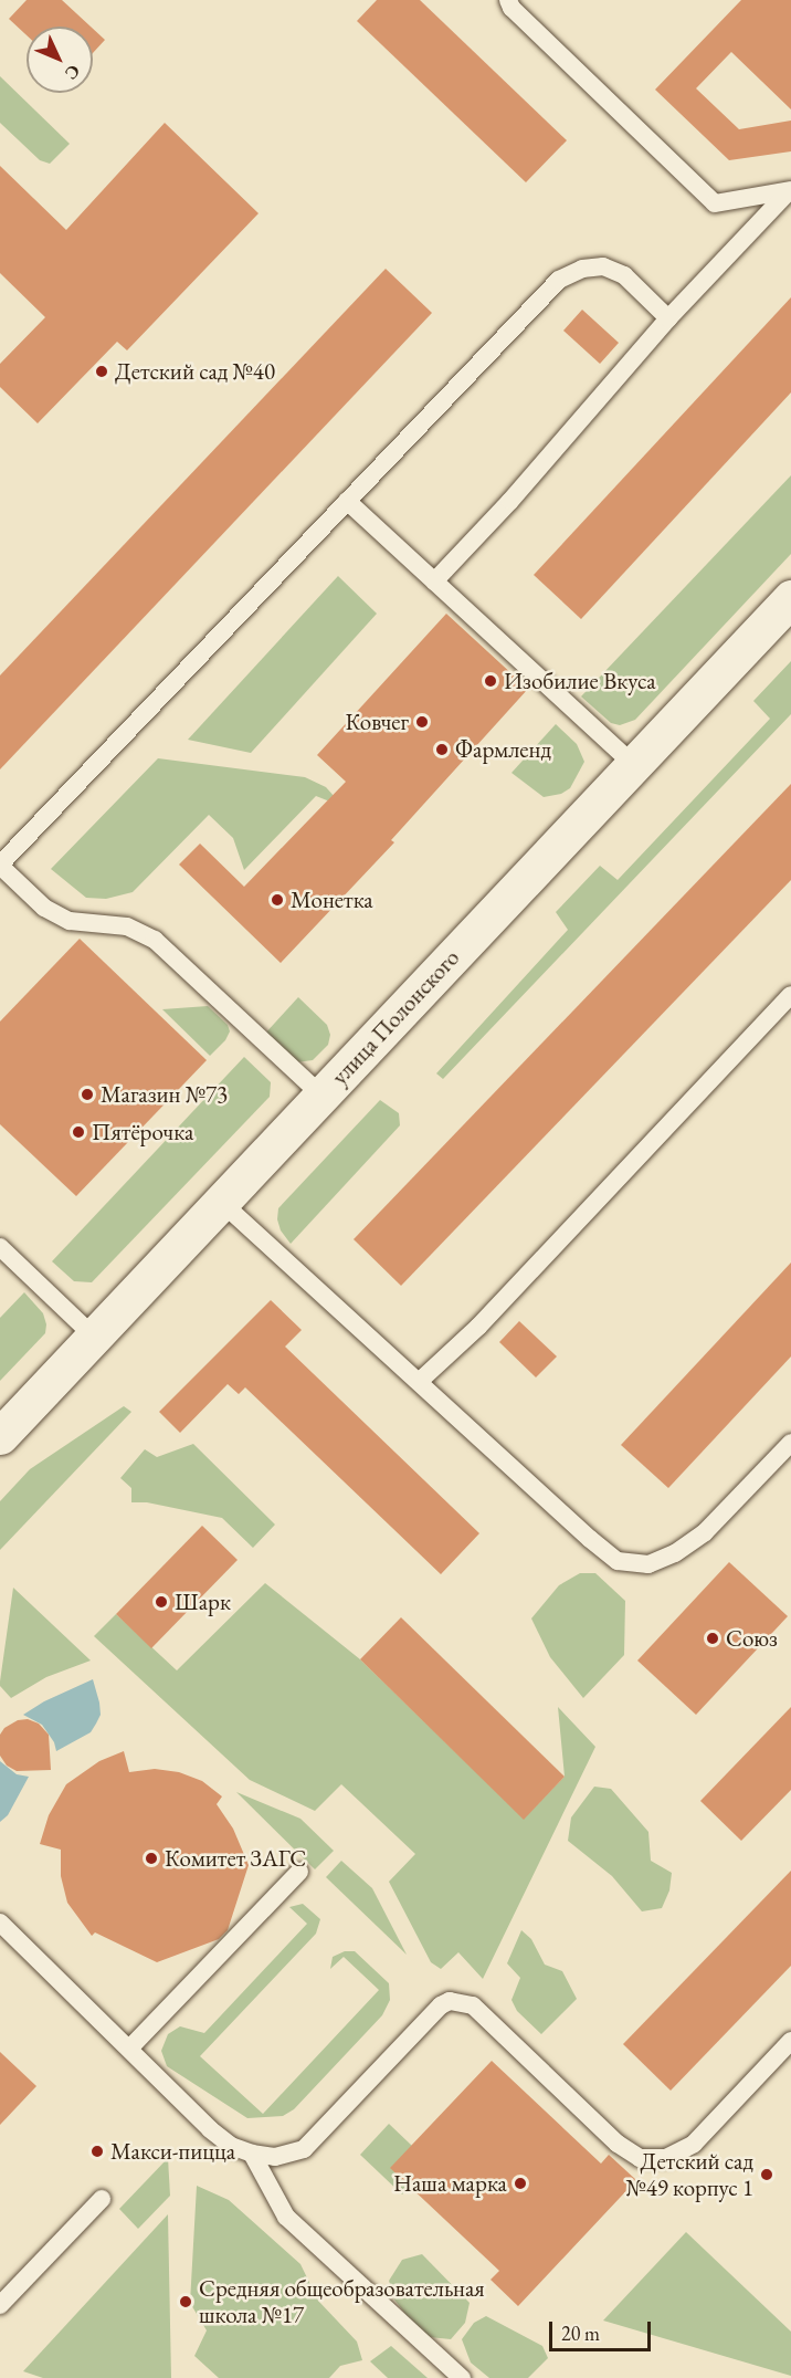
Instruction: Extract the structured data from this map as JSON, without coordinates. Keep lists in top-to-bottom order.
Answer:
{
  "streets": {
    "main road": ["улица Полонского"]
  },
  "places": [
    "Детский сад №40",
    "Изобилие Вкуса",
    "Ковчег",
    "Фармленд",
    "Монетка",
    "Магазин №73",
    "Пятёрочка",
    "Шарк",
    "Союз",
    "Комитет ЗАГС",
    "Макси-пицца",
    "Детский сад №49 корпус 1",
    "Наша марка",
    "Средняя общеобразовательная школа №17"
  ],
  "scale_bar": "20 m",
  "north": "bottom right"
}
